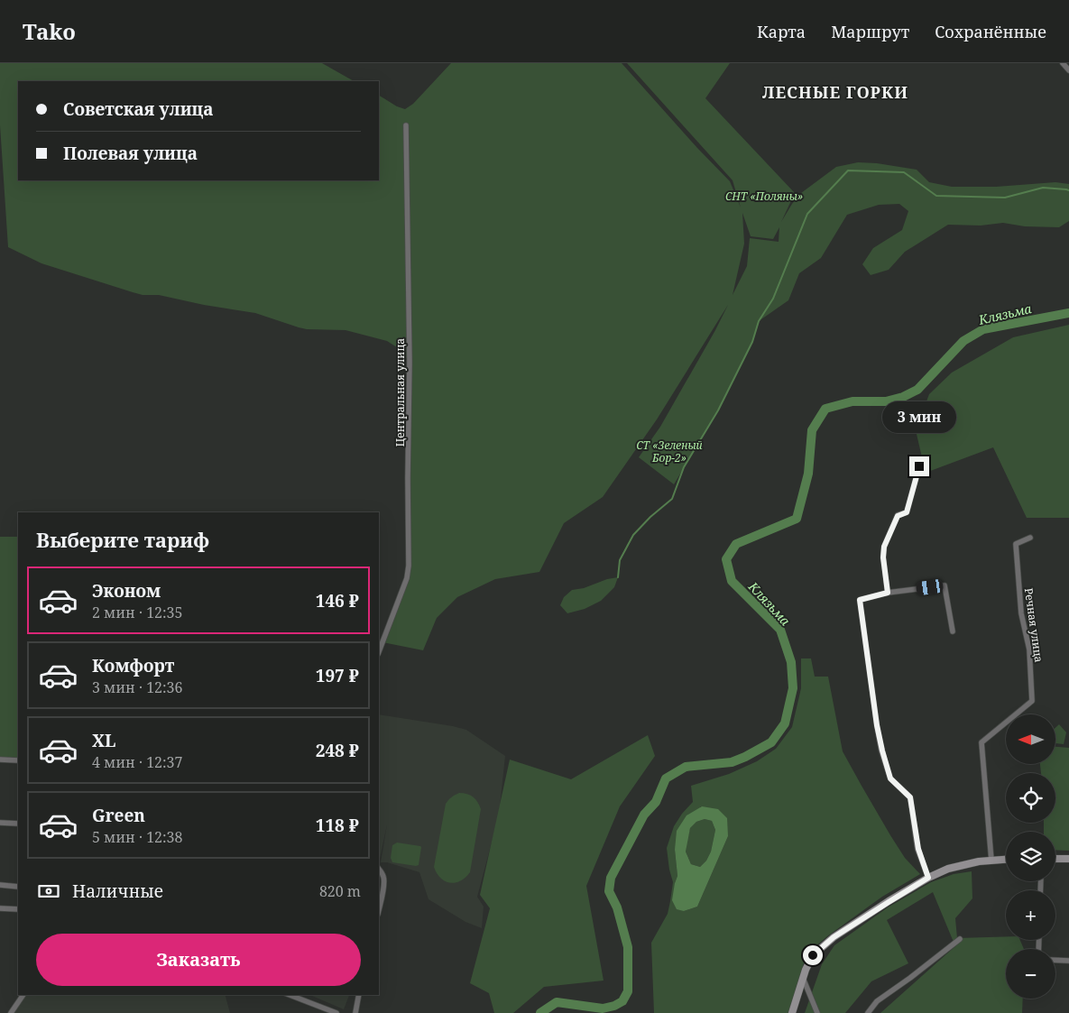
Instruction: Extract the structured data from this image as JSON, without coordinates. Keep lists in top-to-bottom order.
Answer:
{
  "streets": {
    "street": ["Центральная улица", "Речная улица"]
  },
  "districts": ["ЛЕСНЫЕ ГОРКИ"],
  "water": ["Клязьма"],
  "parks": ["СНТ «Поляны»", "СТ «Зеленый Бор-2»"],
  "north": "left",
  "page": {
    "header": "Tako",
    "nav": ["Карта", "Маршрут", "Сохранённые"],
    "banner": ["Советская улица", "Полевая улица"],
    "bubble": "3 мин",
    "heading": "Выберите тариф",
    "list": [
      {
        "name": "Эконом",
        "note": "2 мин · 12:35",
        "value": "146 ₽"
      },
      {
        "name": "Комфорт",
        "note": "3 мин · 12:36",
        "value": "197 ₽"
      },
      {
        "name": "XL",
        "note": "4 мин · 12:37",
        "value": "248 ₽"
      },
      {
        "name": "Green",
        "note": "5 мин · 12:38",
        "value": "118 ₽"
      }
    ],
    "map_buttons": ["+", "−"],
    "pay": ["Наличные", "820 m"],
    "buttons": "Заказать"
  }
}
